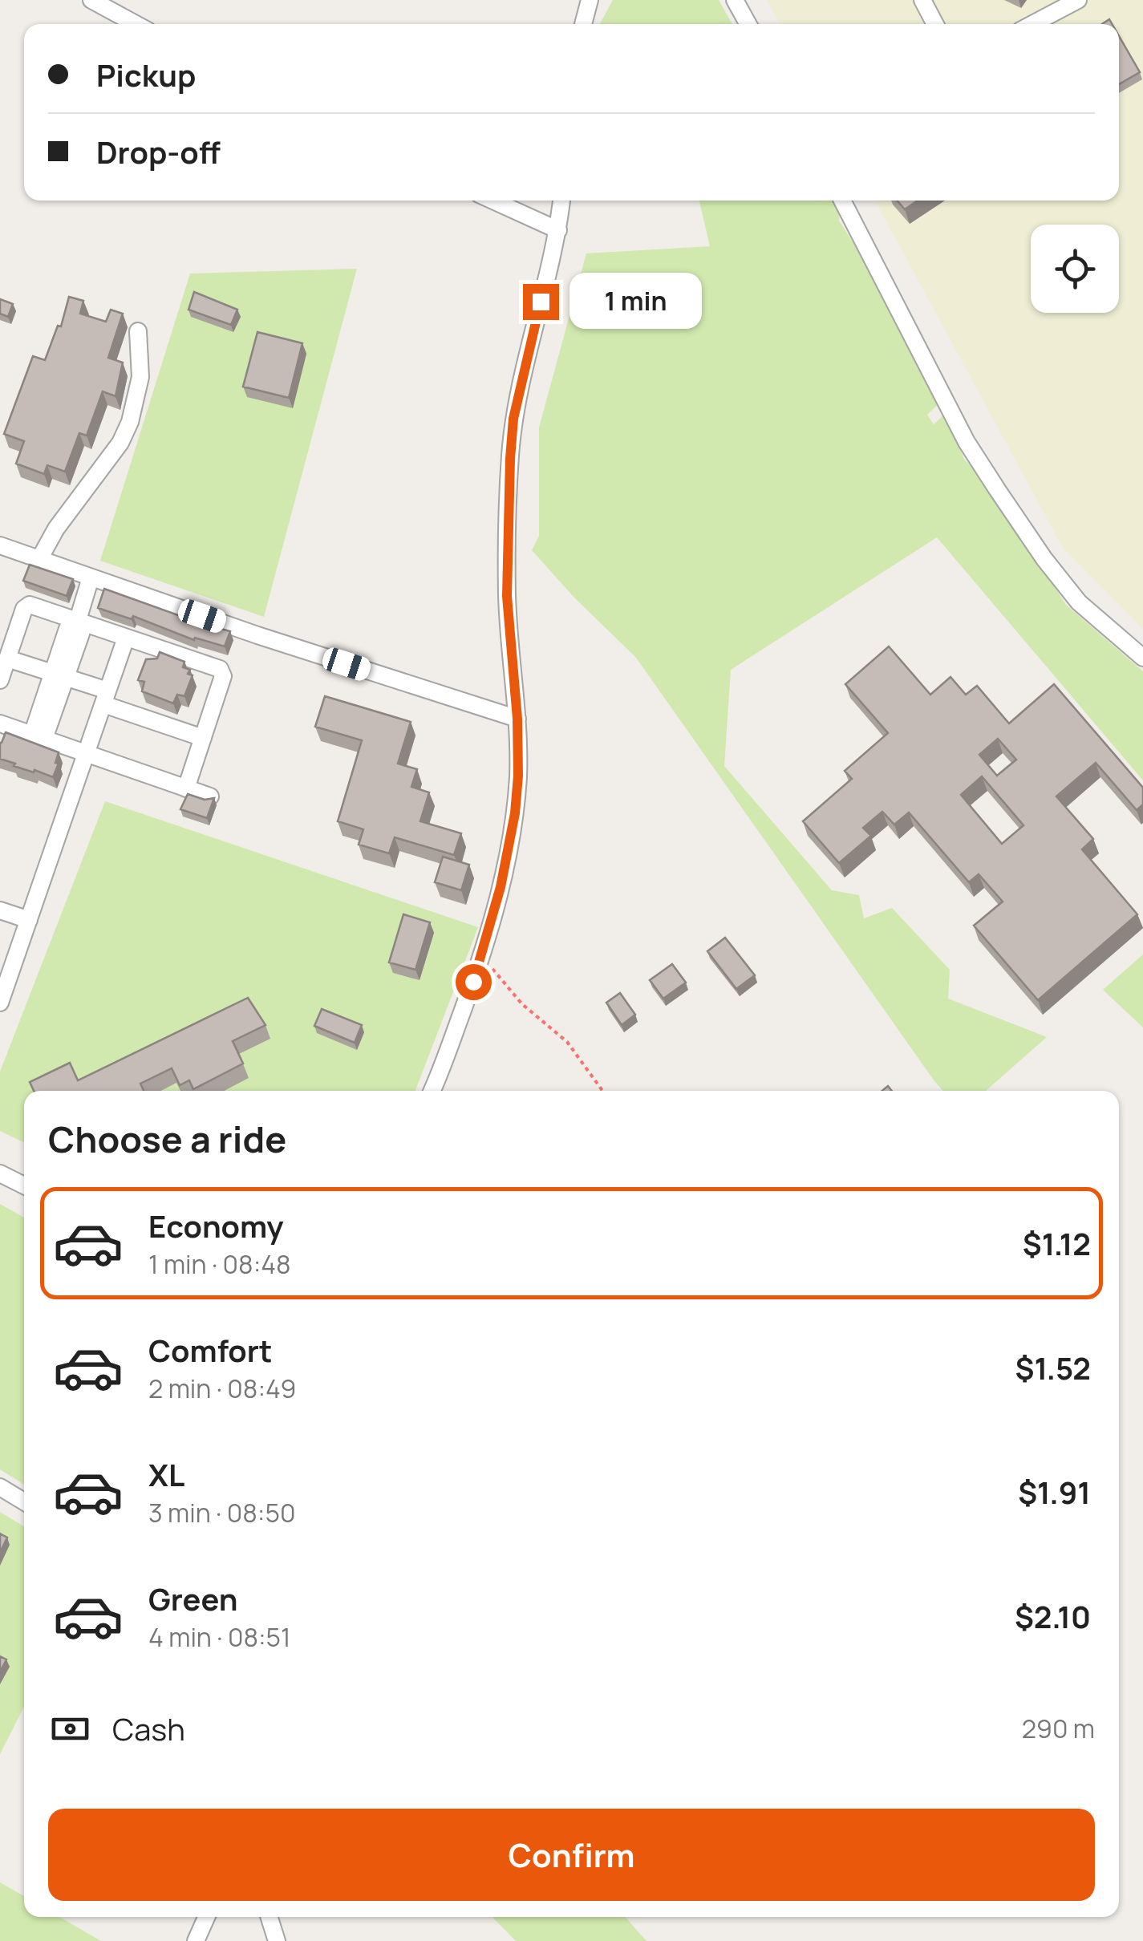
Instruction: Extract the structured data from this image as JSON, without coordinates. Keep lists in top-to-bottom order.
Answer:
{
  "page": {
    "banner": ["Pickup", "Drop-off"],
    "bubble": "1 min",
    "heading": "Choose a ride",
    "list": [
      {
        "name": "Economy",
        "note": "1 min · 08:48",
        "value": "$1.12"
      },
      {
        "name": "Comfort",
        "note": "2 min · 08:49",
        "value": "$1.52"
      },
      {
        "name": "XL",
        "note": "3 min · 08:50",
        "value": "$1.91"
      },
      {
        "name": "Green",
        "note": "4 min · 08:51",
        "value": "$2.10"
      }
    ],
    "pay": ["Cash", "290 m"],
    "buttons": "Confirm"
  }
}
